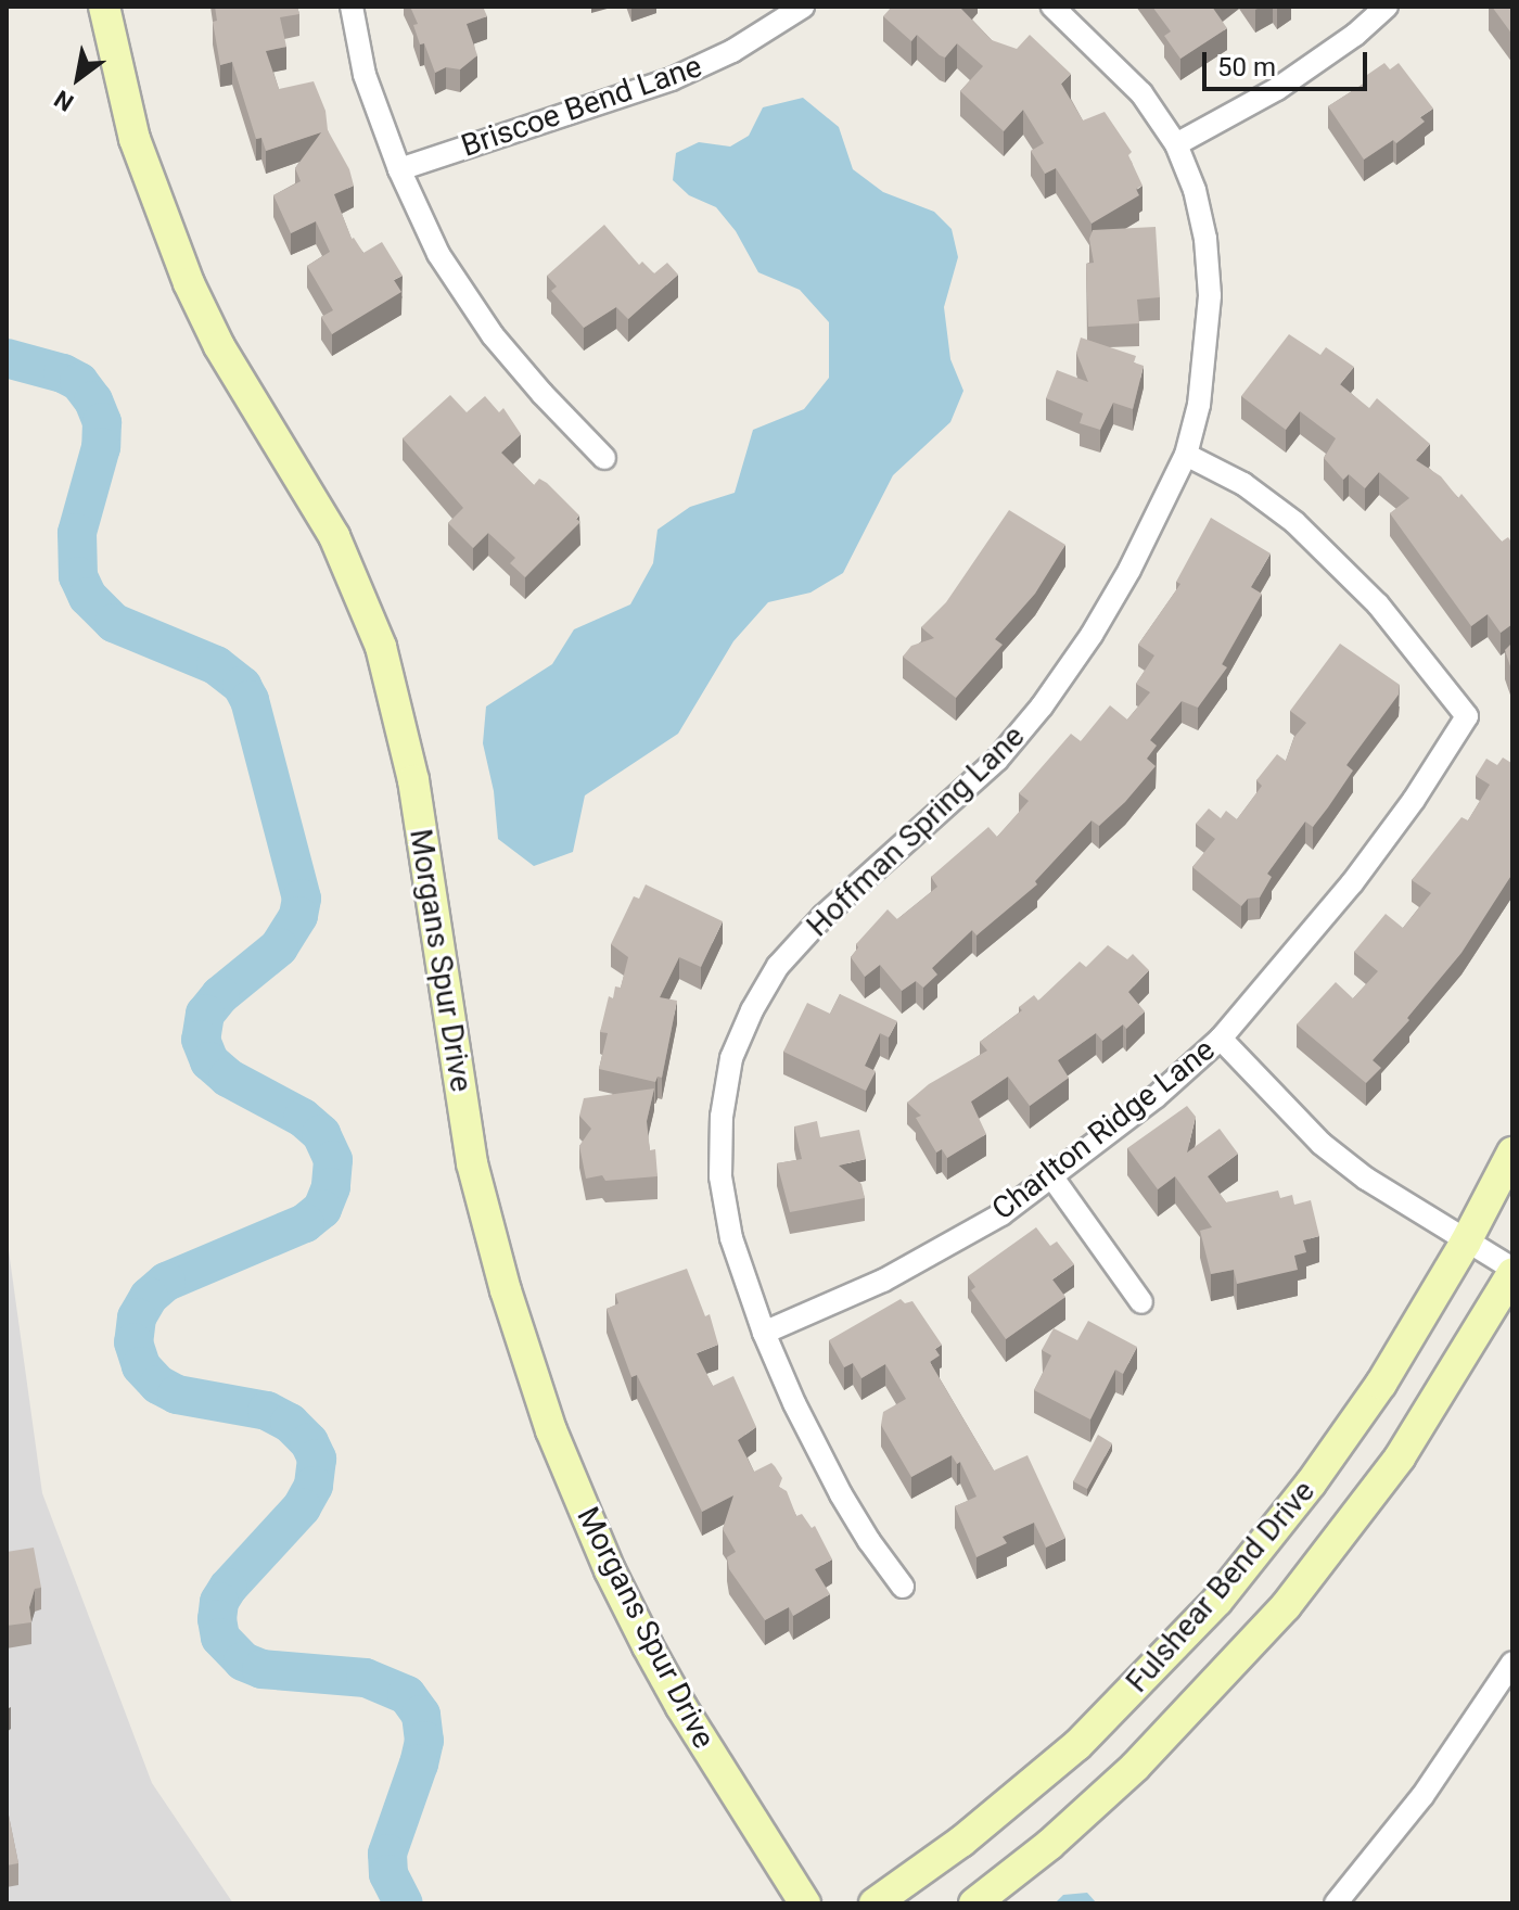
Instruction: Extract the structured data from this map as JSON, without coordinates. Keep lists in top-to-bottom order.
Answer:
{
  "streets": {
    "street": [
      "Briscoe Bend Lane",
      "Hoffman Spring Lane",
      "Morgans Spur Drive",
      "Charlton Ridge Lane",
      "Fulshear Bend Drive"
    ]
  },
  "crossings": [
    ["Hoffman Spring Lane", "Charlton Ridge Lane"]
  ],
  "scale_bar": "50 m",
  "north": "bottom left"
}
